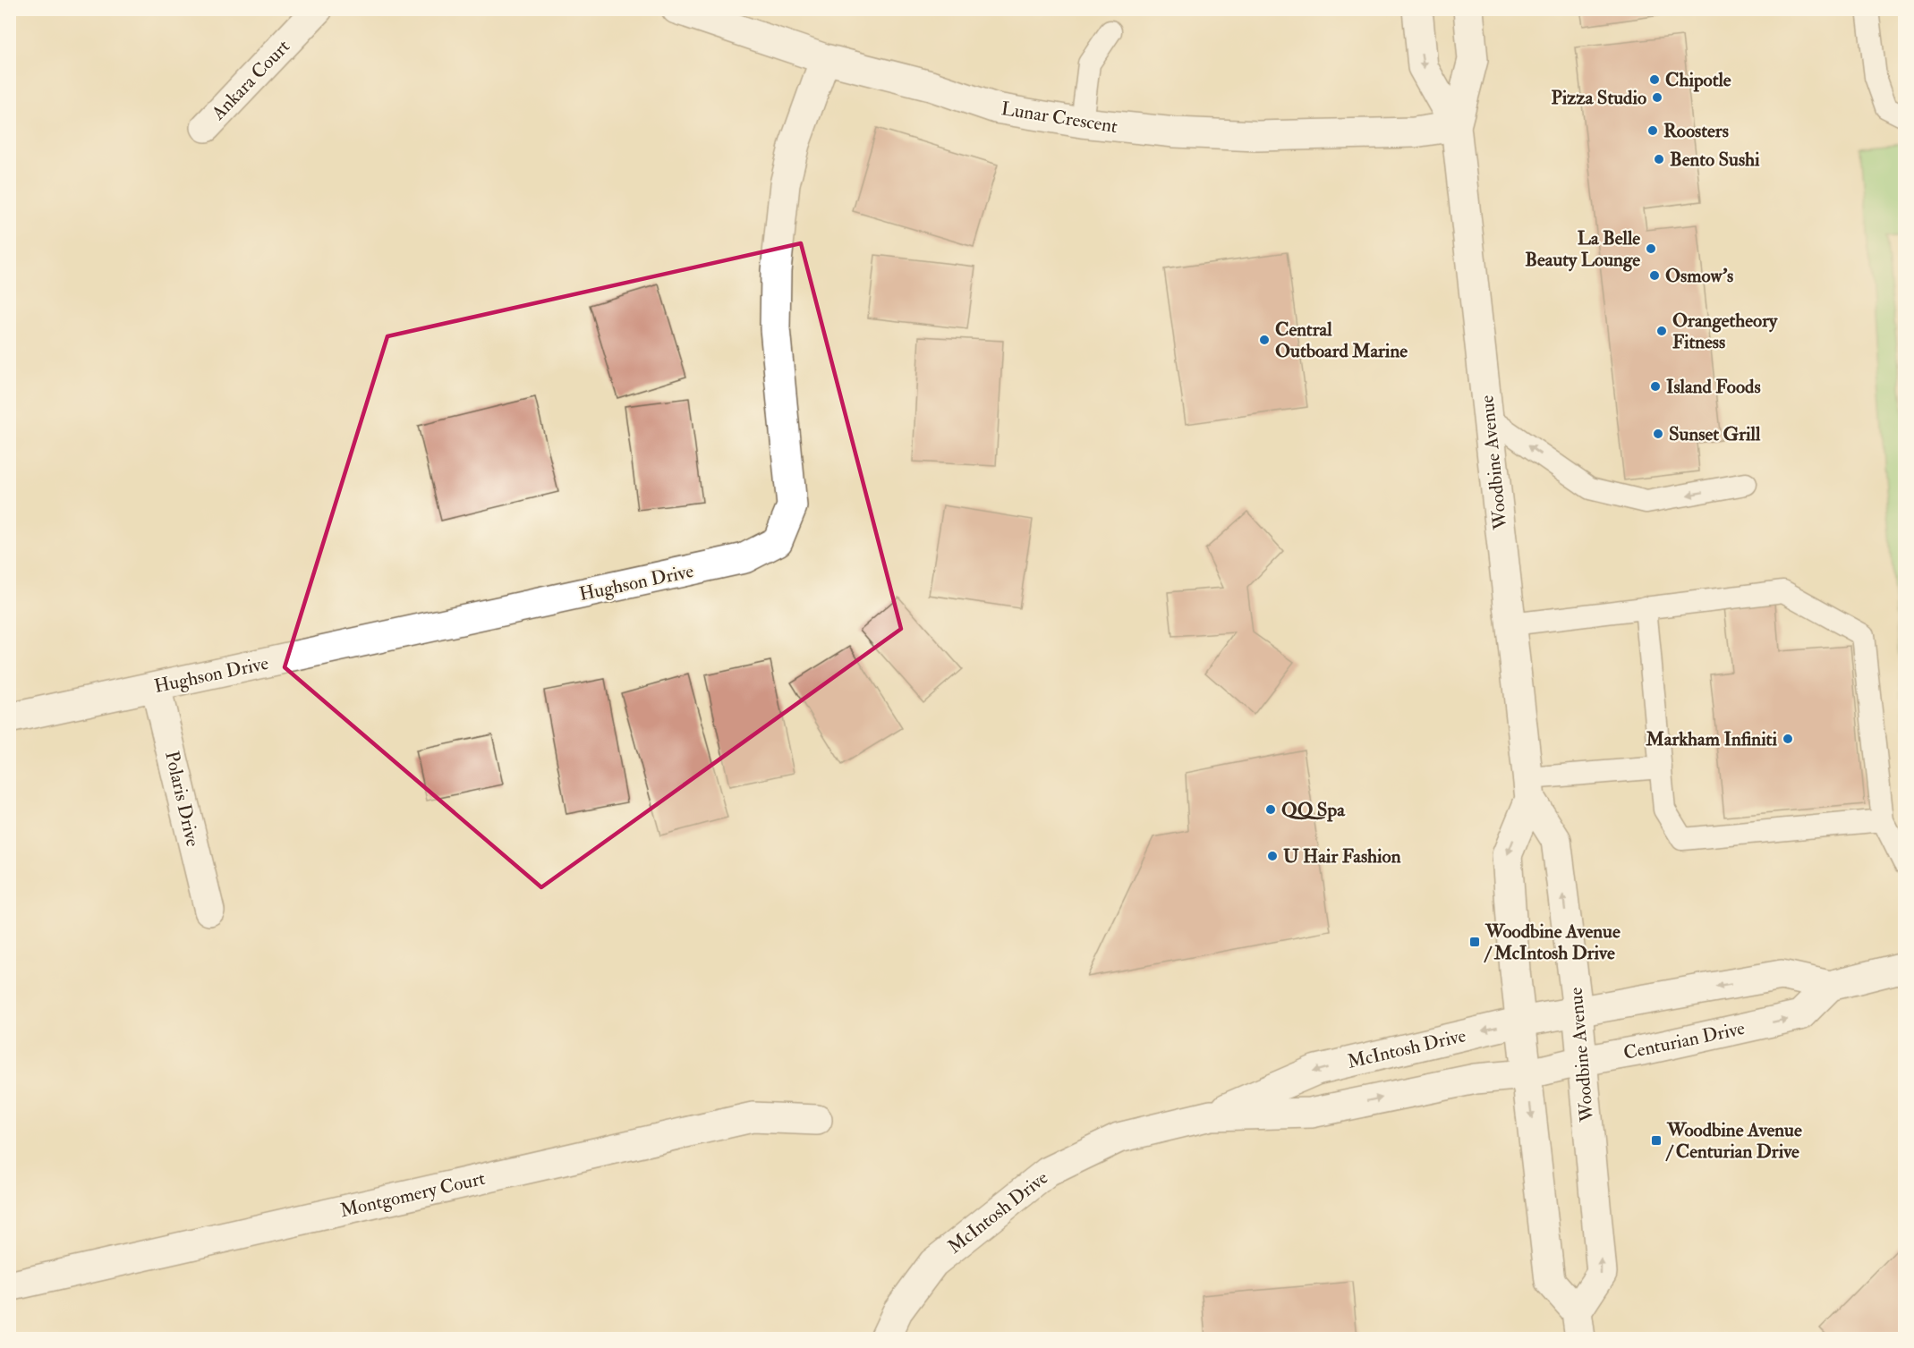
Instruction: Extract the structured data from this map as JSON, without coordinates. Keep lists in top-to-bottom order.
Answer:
{
  "streets": {
    "street": [
      "Ankara Court",
      "Lunar Crescent",
      "Woodbine Avenue",
      "Hughson Drive",
      "Polaris Drive",
      "Centurian Drive",
      "McIntosh Drive",
      "Montgomery Court"
    ]
  },
  "crossings": [
    ["Lunar Crescent", "Woodbine Avenue"],
    ["Lunar Crescent", "Hughson Drive"],
    ["Woodbine Avenue", "Centurian Drive"],
    ["Woodbine Avenue", "McIntosh Drive"],
    ["Hughson Drive", "Polaris Drive"],
    ["Centurian Drive", "McIntosh Drive"]
  ],
  "places": {
    "other": [
      "Chipotle",
      "Pizza Studio",
      "Roosters",
      "Bento Sushi",
      "La Belle Beauty Lounge",
      "Osmow's",
      "Orangetheory Fitness",
      "Central Outboard Marine",
      "Island Foods",
      "Sunset Grill",
      "Markham Infiniti",
      "QQ Spa",
      "U Hair Fashion"
    ],
    "transit": ["Woodbine Avenue / McIntosh Drive", "Woodbine Avenue / Centurian Drive"]
  }
}
